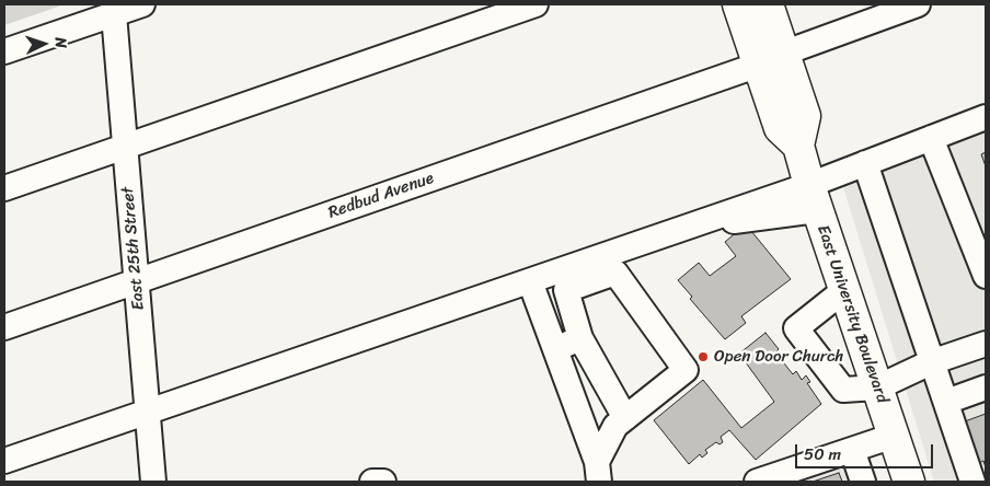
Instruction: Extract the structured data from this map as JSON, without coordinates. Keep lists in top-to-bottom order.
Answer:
{
  "streets": {
    "main road": ["East University Boulevard"],
    "street": ["Redbud Avenue", "East 25th Street"]
  },
  "crossings": [
    ["Redbud Avenue", "East 25th Street"],
    ["Redbud Avenue", "East University Boulevard"]
  ],
  "places": ["Open Door Church"],
  "scale_bar": "50 m",
  "north": "right"
}
